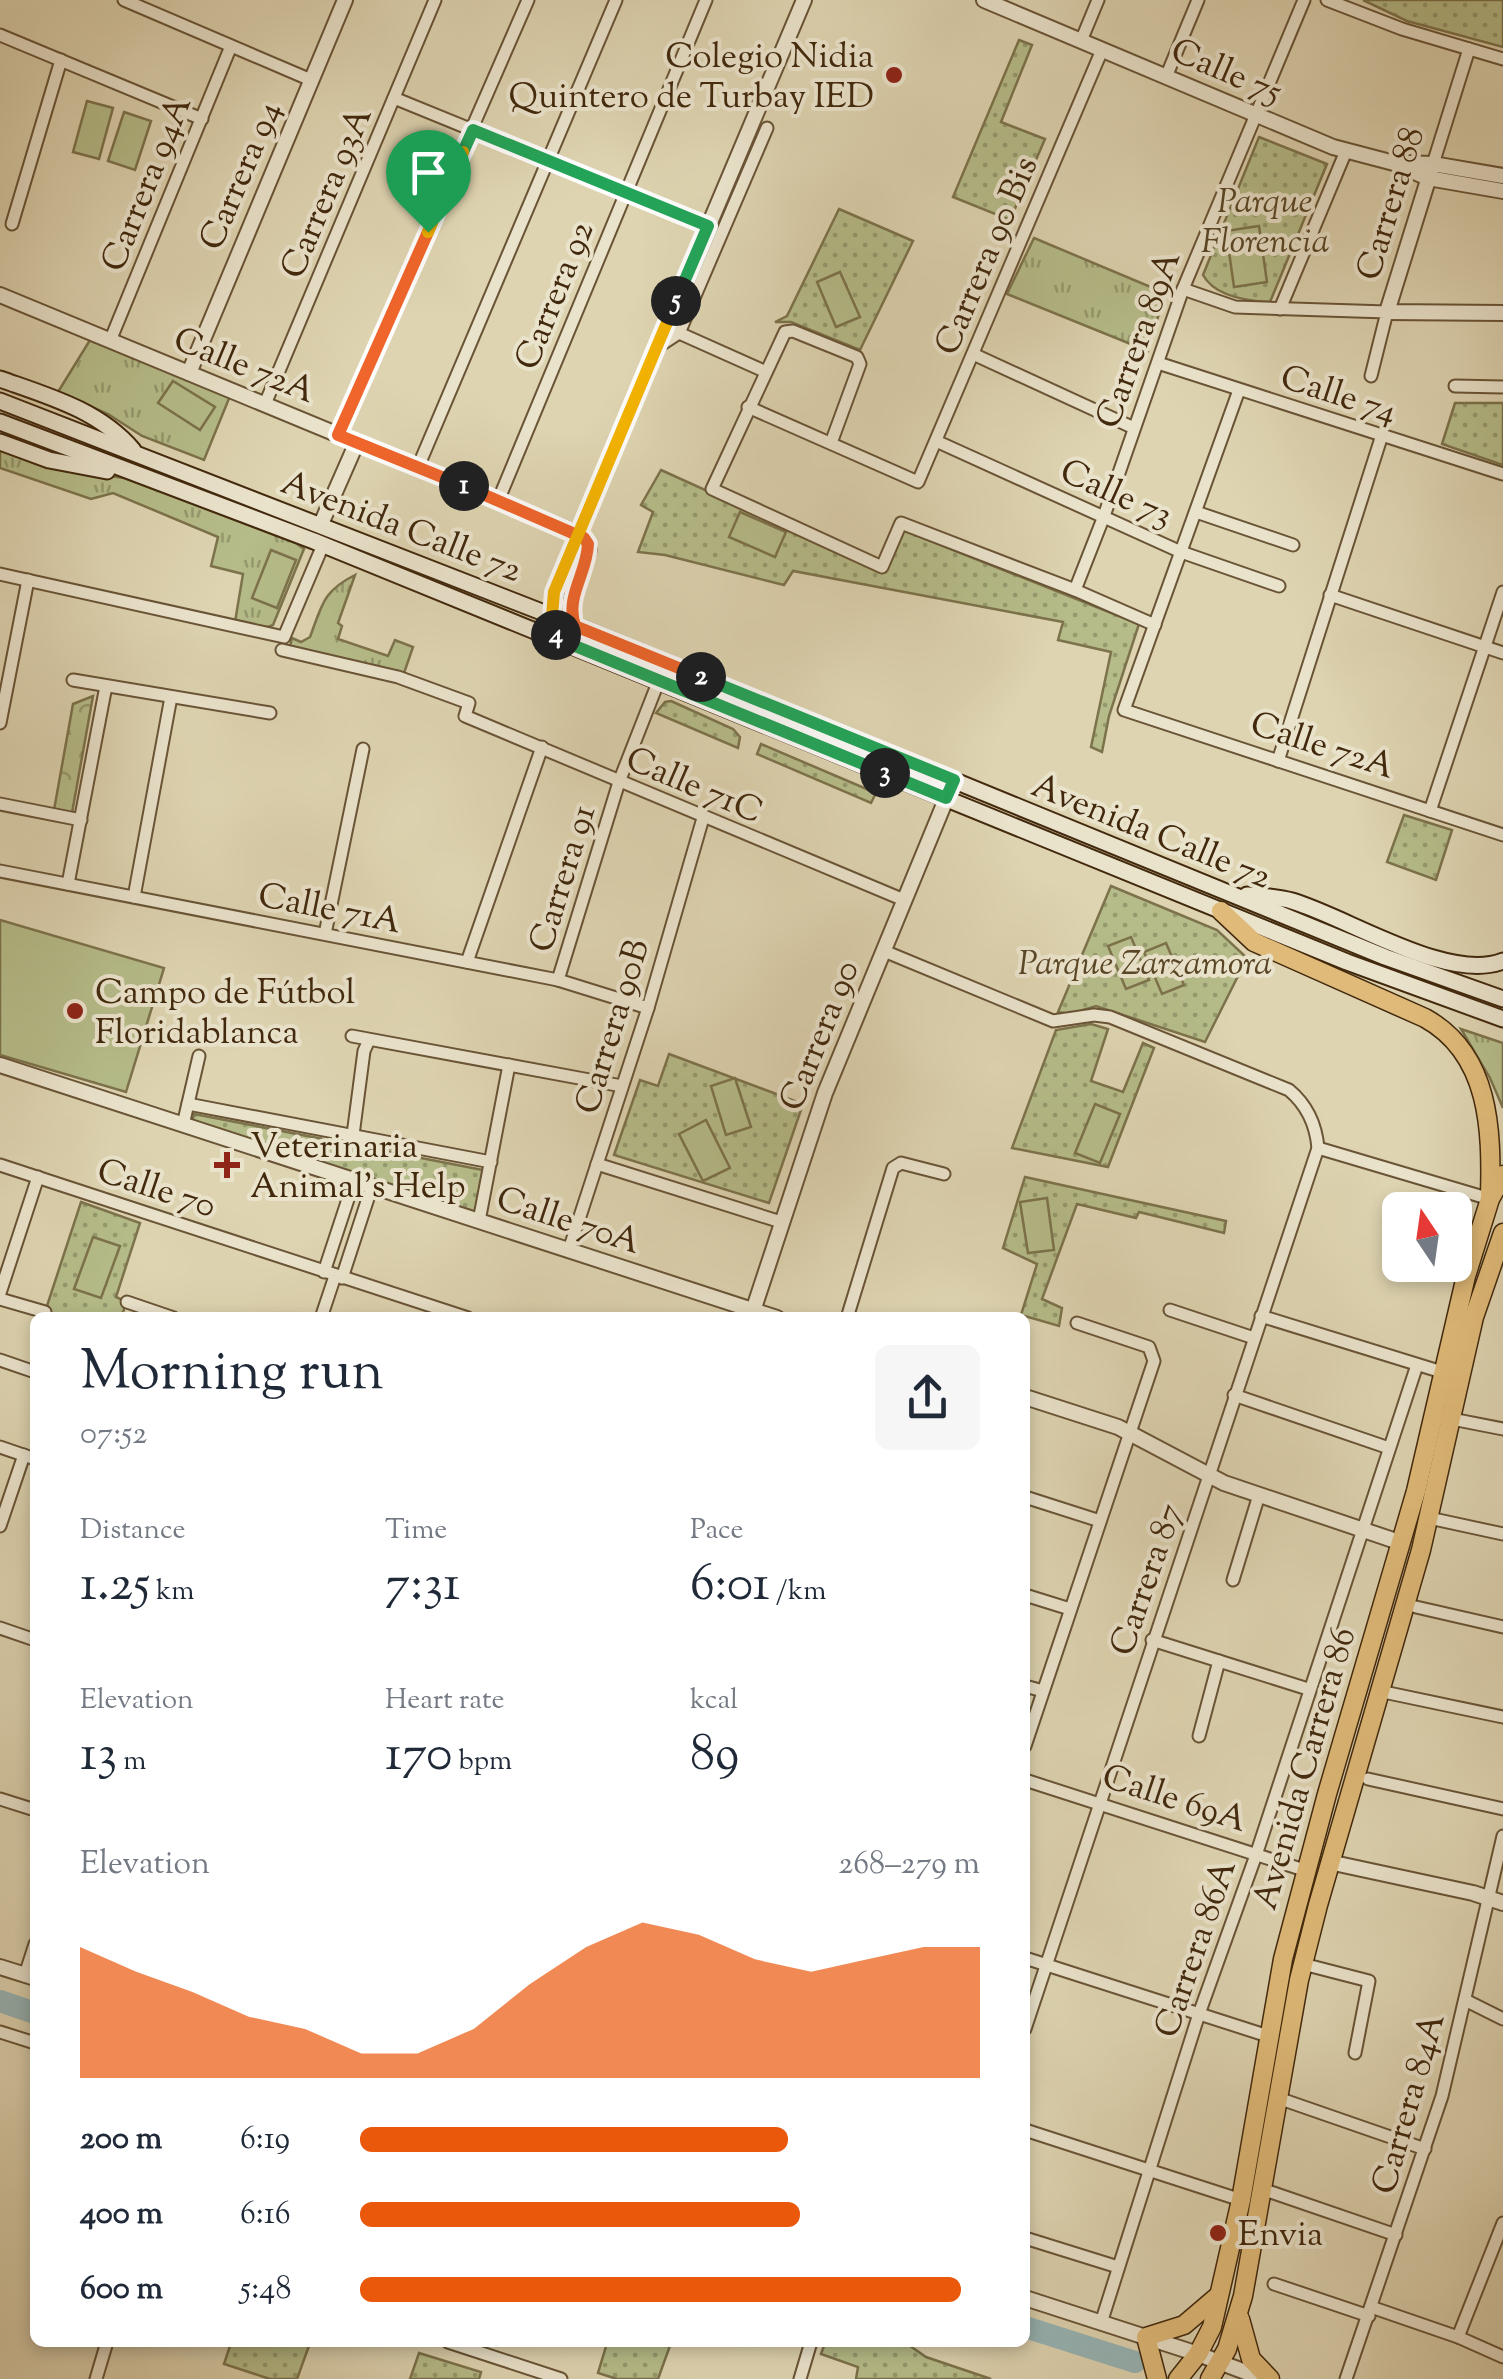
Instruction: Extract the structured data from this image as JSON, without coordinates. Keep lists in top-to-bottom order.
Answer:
{
  "streets": {
    "main road": ["Avenida Calle 72", "Avenida Carrera 86"],
    "street": [
      "Calle 75",
      "Carrera 94",
      "Carrera 94A",
      "Carrera 93A",
      "Carrera 88",
      "Carrera 90 Bis",
      "Carrera 92",
      "Carrera 89A",
      "Calle 72A",
      "Calle 74",
      "Calle 73",
      "Calle 71C",
      "Carrera 91",
      "Calle 71A",
      "Carrera 90B",
      "Carrera 90",
      "Calle 70",
      "Calle 70A",
      "Carrera 87",
      "Calle 69A",
      "Carrera 86A",
      "Carrera 84A"
    ]
  },
  "crossings": [
    ["Calle 75", "Carrera 88"],
    ["Calle 75", "Carrera 90 Bis"],
    ["Calle 75", "Carrera 89A"],
    ["Carrera 94", "Calle 72A"],
    ["Carrera 94A", "Calle 72A"],
    ["Carrera 93A", "Calle 72A"],
    ["Carrera 90 Bis", "Calle 73"],
    ["Carrera 92", "Calle 72A"],
    ["Carrera 89A", "Calle 74"],
    ["Carrera 89A", "Calle 73"],
    ["Avenida Calle 72", "Carrera 91"],
    ["Avenida Calle 72", "Carrera 90"],
    ["Calle 71C", "Carrera 91"],
    ["Calle 71C", "Carrera 90B"],
    ["Calle 71C", "Carrera 90"],
    ["Carrera 91", "Calle 71A"],
    ["Calle 71A", "Carrera 90B"],
    ["Carrera 90B", "Calle 70A"],
    ["Carrera 87", "Calle 69A"],
    ["Avenida Carrera 86", "Calle 69A"],
    ["Calle 69A", "Carrera 86A"]
  ],
  "parks": ["Parque Florencia", "Parque Zarzamora"],
  "places": {
    "other": ["Colegio Nidia Quintero de Turbay IED", "Campo de Fútbol Floridablanca", "Envia"],
    "health": ["Veterinaria Animal's Help"]
  },
  "north": "top",
  "page": {
    "pins": [
      "5",
      "1",
      "4",
      "2",
      "3"
    ],
    "heading": ["Morning run", "07:52"],
    "stats": [
      ["Distance", "1.25 km"],
      ["Time", "7:31"],
      ["Pace", "6:01 /km"],
      ["Elevation", "13 m"],
      ["Heart rate", "170 bpm"],
      ["kcal", "89"]
    ],
    "chart": ["Elevation", "268–279 m"],
    "list": [
      {
        "name": "200 m",
        "note": "6:19"
      },
      {
        "name": "400 m",
        "note": "6:16"
      },
      {
        "name": "600 m",
        "note": "5:48"
      }
    ]
  }
}
